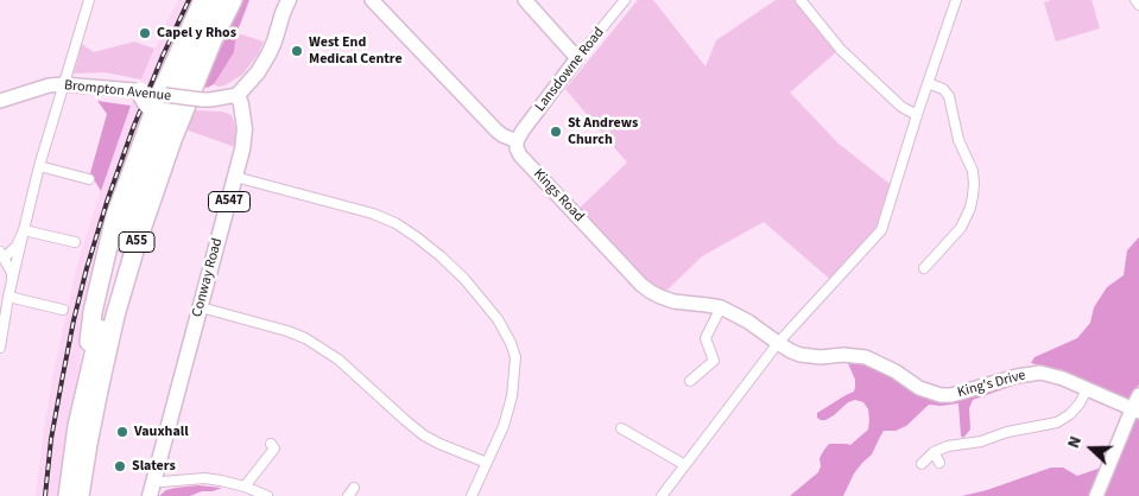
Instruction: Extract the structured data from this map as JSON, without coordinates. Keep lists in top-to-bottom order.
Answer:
{
  "streets": {
    "highway": ["A55"],
    "main road": [
      "Lansdowne Road",
      "Brompton Avenue",
      "Kings Road",
      "A547",
      "Conway Road",
      "King's Drive"
    ]
  },
  "crossings": [
    ["Lansdowne Road", "Kings Road"],
    ["Brompton Avenue", "Conway Road"],
    ["Kings Road", "King's Drive"]
  ],
  "places": [
    "Capel y Rhos",
    "West End Medical Centre",
    "St Andrews Church",
    "Vauxhall",
    "Slaters"
  ],
  "north": "left"
}
